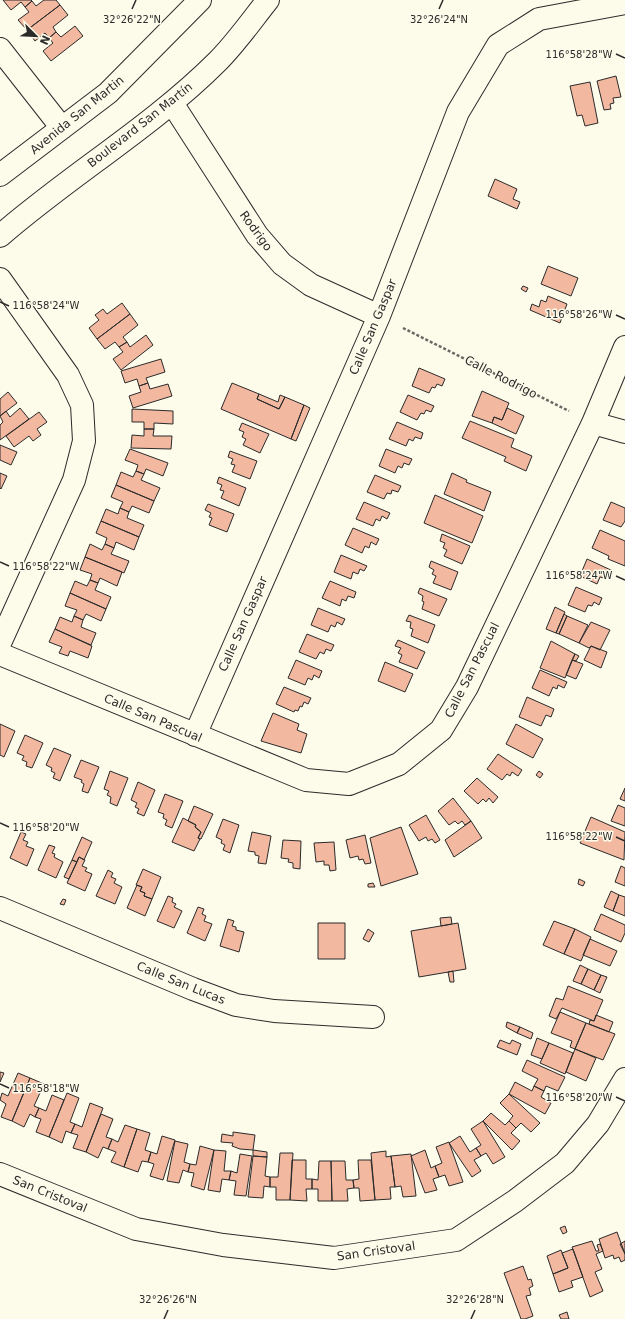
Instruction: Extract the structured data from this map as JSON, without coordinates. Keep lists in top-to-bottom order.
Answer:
{
  "streets": {
    "street": [
      "Avenida San Martin",
      "Boulevard San Martín",
      "Rodrigo",
      "Calle San Gaspar",
      "Calle San Pascual",
      "Calle San Lucas",
      "San Cristoval"
    ],
    "path": ["Calle Rodrigo"]
  },
  "crossings": [
    ["Boulevard San Martín", "Rodrigo"],
    ["Rodrigo", "Calle San Gaspar"],
    ["Rodrigo", "Calle Rodrigo"],
    ["Calle San Gaspar", "Calle Rodrigo"],
    ["Calle San Gaspar", "Calle San Pascual"],
    ["Calle Rodrigo", "Calle San Pascual"]
  ],
  "north": "bottom right",
  "coordinates": [
    "32°26'22\"N",
    "32°26'24\"N",
    "116°58'28\"W",
    "116°58'24\"W",
    "116°58'26\"W",
    "116°58'22\"W",
    "116°58'20\"W",
    "116°58'18\"W",
    "32°26'26\"N",
    "32°26'28\"N"
  ]
}
